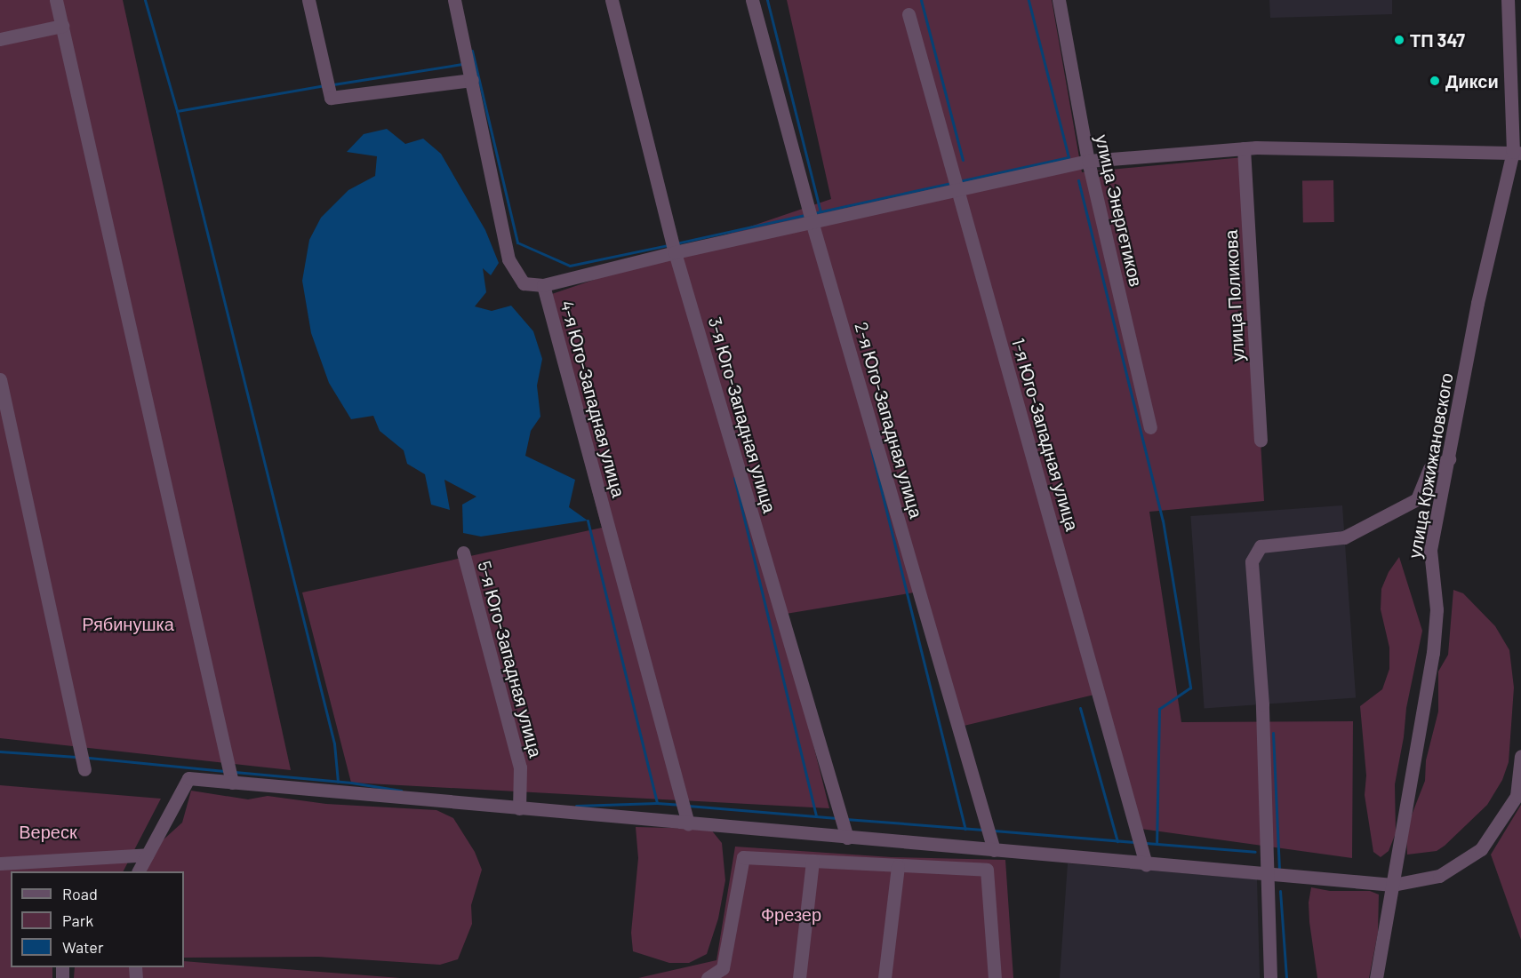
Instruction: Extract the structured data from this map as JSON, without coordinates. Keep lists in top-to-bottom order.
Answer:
{
  "streets": {
    "street": [
      "улица Энергетиков",
      "улица Поликова",
      "4-я Юго-Западная улица",
      "3-я Юго-Западная улица",
      "2-я Юго-Западная улица",
      "1-я Юго-Западная улица",
      "улица Кржижановского",
      "5-я Юго-Западная улица"
    ]
  },
  "parks": ["Рябинушка", "Вереск", "Фрезер"],
  "places": ["ТП 347", "Дикси"],
  "legend": ["Road", "Park", "Water"]
}
